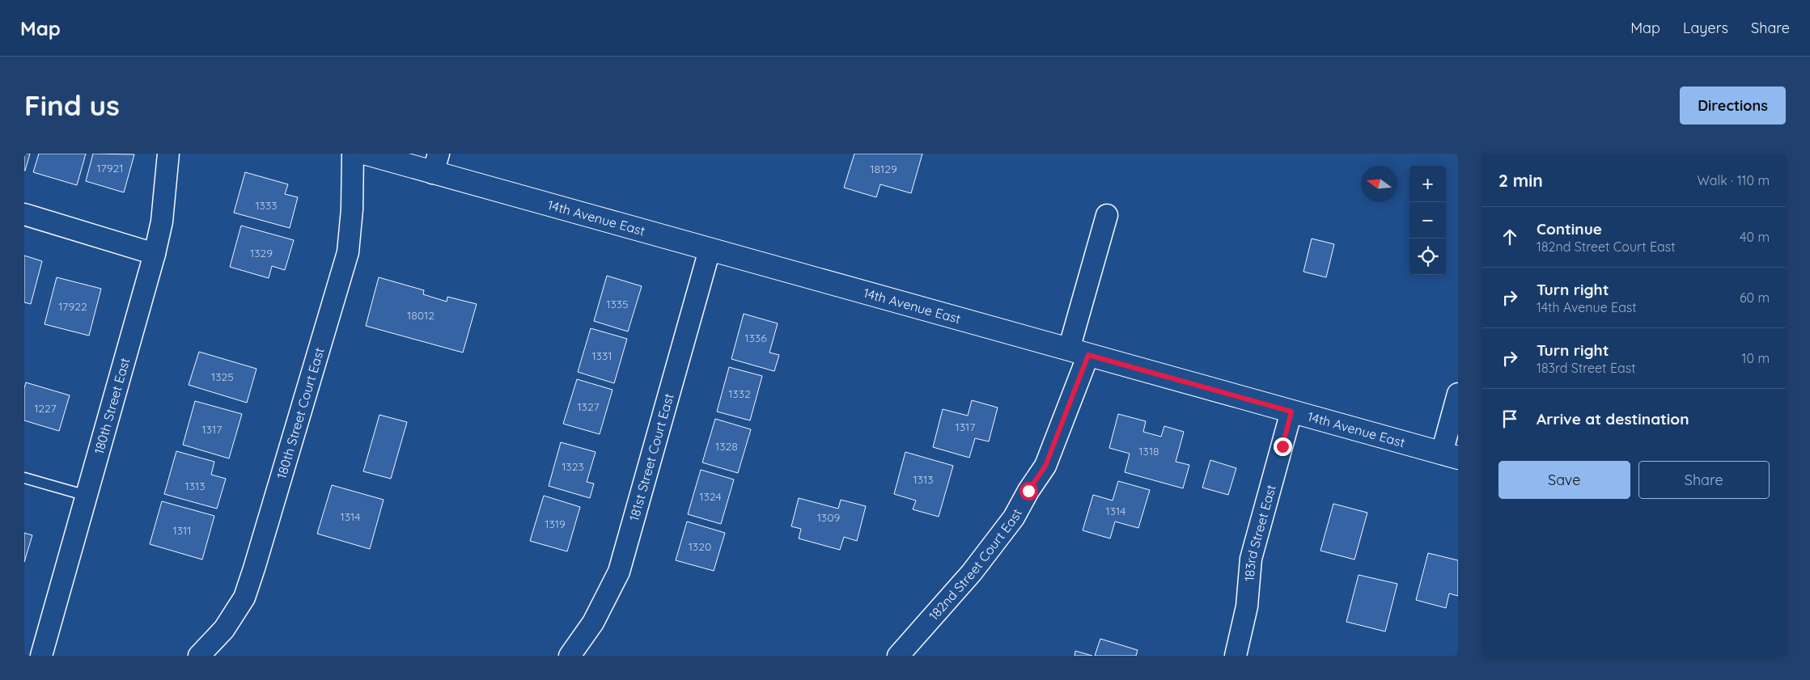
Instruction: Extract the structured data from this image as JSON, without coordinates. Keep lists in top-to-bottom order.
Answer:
{
  "streets": {
    "street": [
      "14th Avenue East",
      "180th Street East",
      "180th Street Court East",
      "181st Street Court East",
      "183rd Street East",
      "182nd Street Court East"
    ]
  },
  "crossings": [
    ["14th Avenue East", "181st Street Court East"],
    ["14th Avenue East", "183rd Street East"],
    ["14th Avenue East", "182nd Street Court East"]
  ],
  "house_numbers": [
    "17921",
    "18129",
    "1333",
    "1329",
    "1335",
    "17922",
    "18012",
    "1336",
    "1331",
    "1325",
    "1332",
    "1327",
    "1227",
    "1317",
    "1317",
    "1328",
    "1318",
    "1323",
    "1313",
    "1313",
    "1324",
    "1314",
    "1314",
    "1309",
    "1319",
    "1311",
    "1320"
  ],
  "north": "left",
  "page": {
    "header": "Map",
    "nav": ["Map", "Layers", "Share"],
    "buttons": [
      "Directions",
      ["Save", "Share"]
    ],
    "title": "Find us",
    "heading": ["2 min", "Walk · 110 m"],
    "map_buttons": ["+", "−"],
    "list": [
      ["Continue", "182nd Street Court East", "40 m"],
      ["Turn right", "14th Avenue East", "60 m"],
      ["Turn right", "183rd Street East", "10 m"],
      "Arrive at destination"
    ]
  }
}
